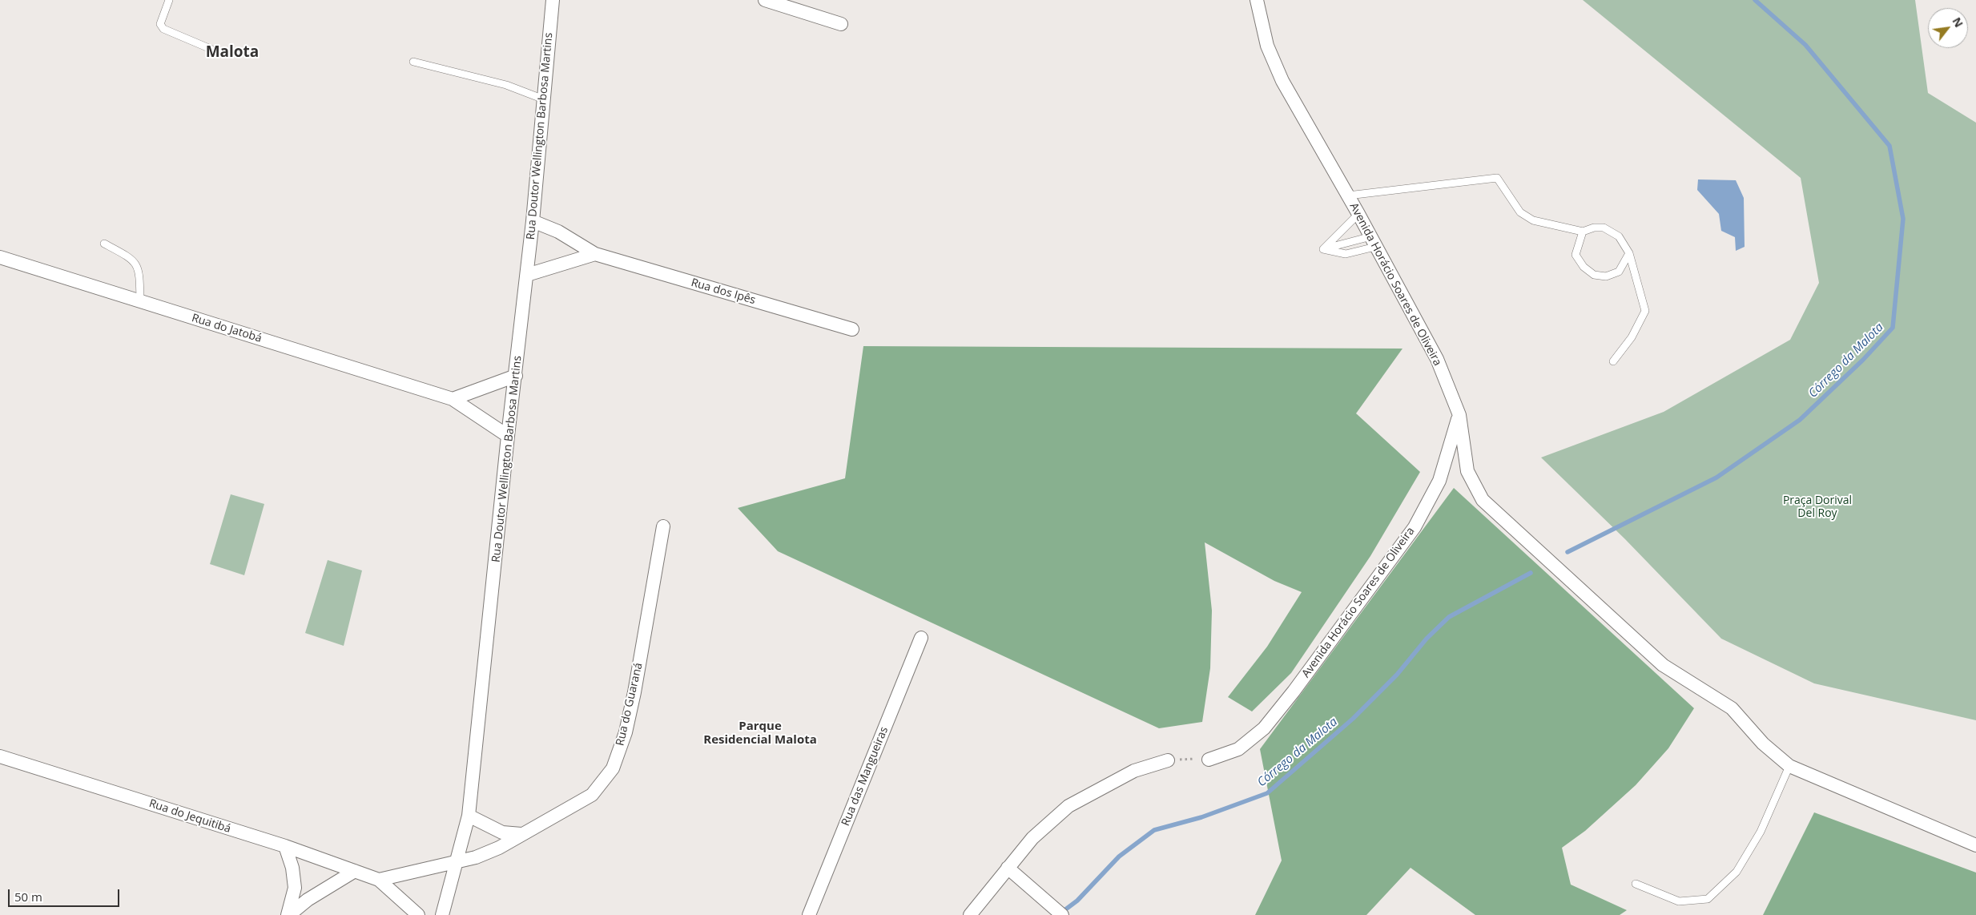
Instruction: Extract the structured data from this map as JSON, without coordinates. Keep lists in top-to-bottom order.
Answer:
{
  "streets": {
    "street": [
      "Rua Doutor Wellington Barbosa Martins",
      "Avenida Horácio Soares de Oliveira",
      "Rua dos Ipês",
      "Rua do Jatobá",
      "Rua do Guaraná",
      "Rua das Mangueiras",
      "Rua do Jequitibá"
    ]
  },
  "crossings": [
    ["Rua Doutor Wellington Barbosa Martins", "Rua dos Ipês"],
    ["Rua Doutor Wellington Barbosa Martins", "Rua do Jatobá"],
    ["Rua Doutor Wellington Barbosa Martins", "Rua do Guaraná"]
  ],
  "districts": ["Malota", "Parque Residencial Malota"],
  "water": ["Córrego da Malota"],
  "parks": ["Praça Dorival Del Roy"],
  "scale_bar": "50 m",
  "north": "top right"
}
